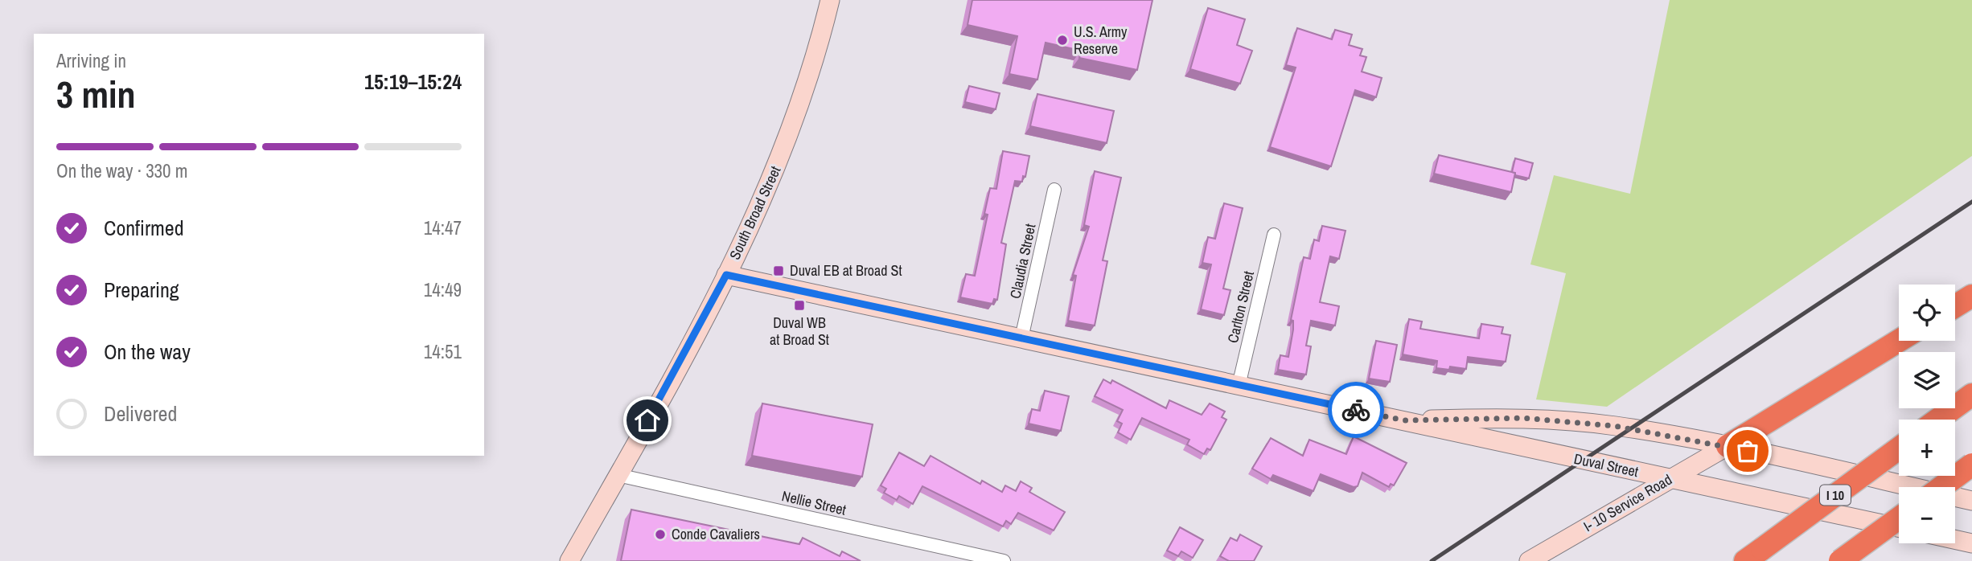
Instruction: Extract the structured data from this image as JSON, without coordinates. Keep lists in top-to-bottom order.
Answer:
{
  "streets": {
    "highway": ["I 10"],
    "street": [
      "South Broad Street",
      "Claudia Street",
      "Carlton Street",
      "Duval Street",
      "Nellie Street",
      "I- 10 Service Road"
    ]
  },
  "crossings": [
    ["South Broad Street", "Duval Street"],
    ["South Broad Street", "Nellie Street"],
    ["Claudia Street", "Duval Street"],
    ["Carlton Street", "Duval Street"],
    ["Duval Street", "I- 10 Service Road"]
  ],
  "places": {
    "other": ["U.S. Army Reserve", "Conde Cavaliers"],
    "transit": ["Duval EB at Broad St", "Duval WB at Broad St"]
  },
  "page": {
    "heading": ["3 min", "Arriving in", "15:19–15:24"],
    "bar": "On the way · 330 m",
    "list": [
      ["Confirmed", "14:47"],
      ["Preparing", "14:49"],
      ["On the way", "14:51"],
      "Delivered"
    ],
    "map_buttons": ["+", "−"]
  }
}
